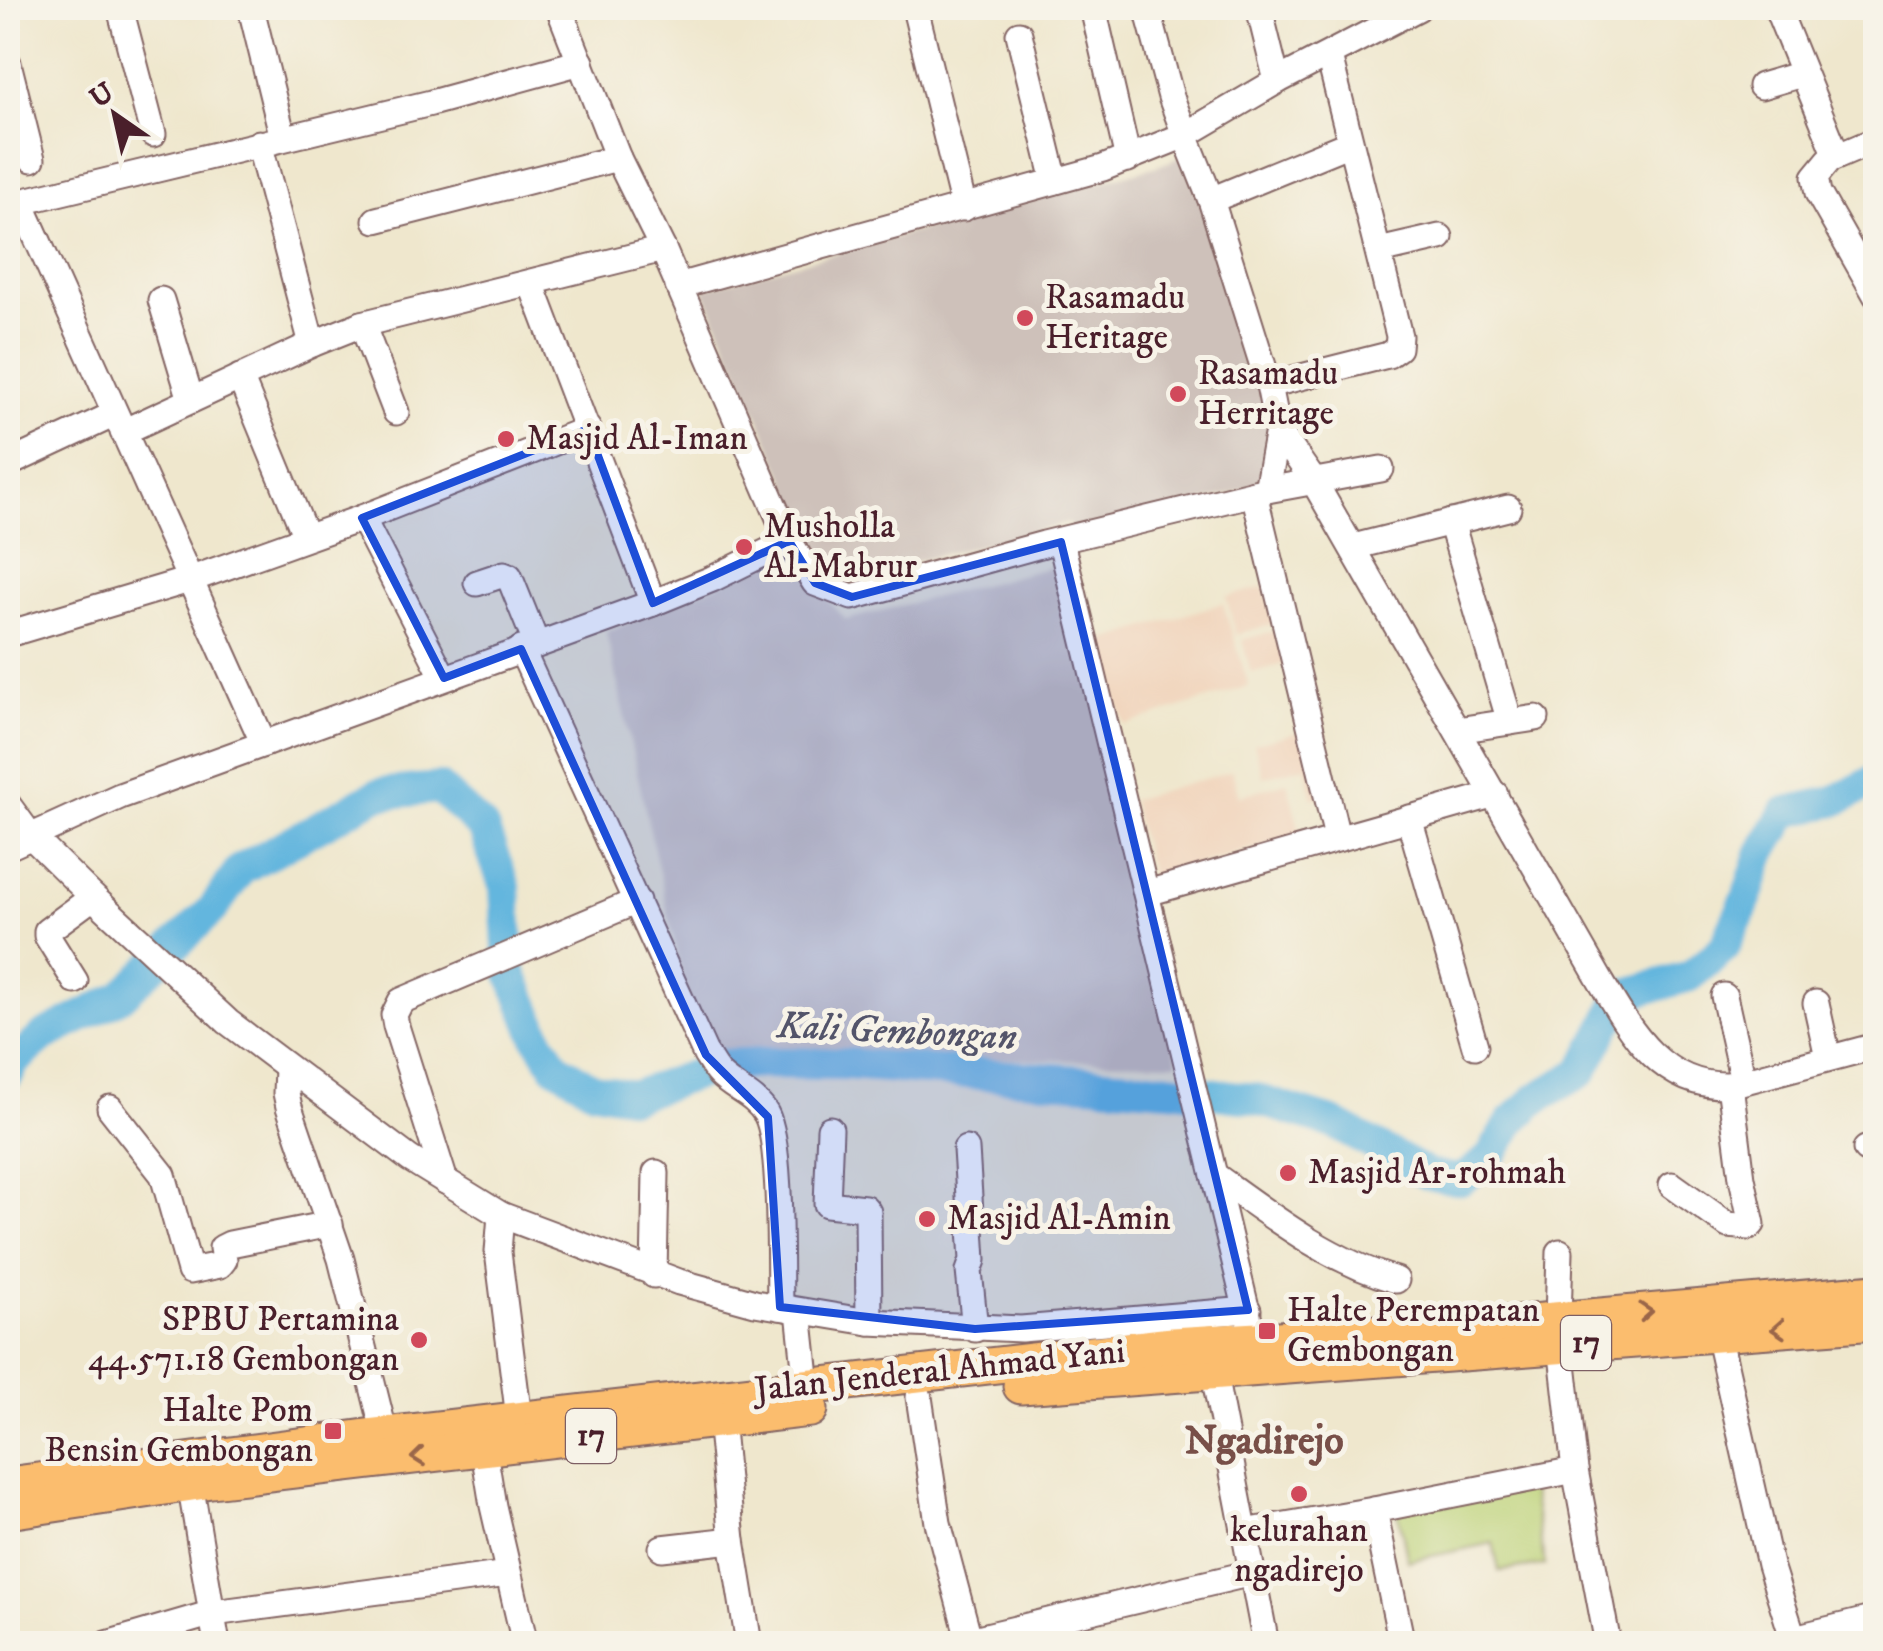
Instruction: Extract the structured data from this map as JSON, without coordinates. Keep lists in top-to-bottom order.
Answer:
{
  "streets": {
    "highway": ["17", "Jalan Jenderal Ahmad Yani"]
  },
  "districts": ["Ngadirejo"],
  "water": ["Kali Gembongan"],
  "places": {
    "other": [
      "Rasamadu Heritage",
      "Rasamadu Herritage",
      "Masjid Al-Iman",
      "Musholla Al-Mabrur",
      "Masjid Ar-rohmah",
      "Masjid Al-Amin",
      "SPBU Pertamina 44.571.18 Gembongan",
      "kelurahan ngadirejo"
    ],
    "transit": ["Halte Perempatan Gembongan", "Halte Pom Bensin Gembongan"]
  },
  "north": "top left"
}
